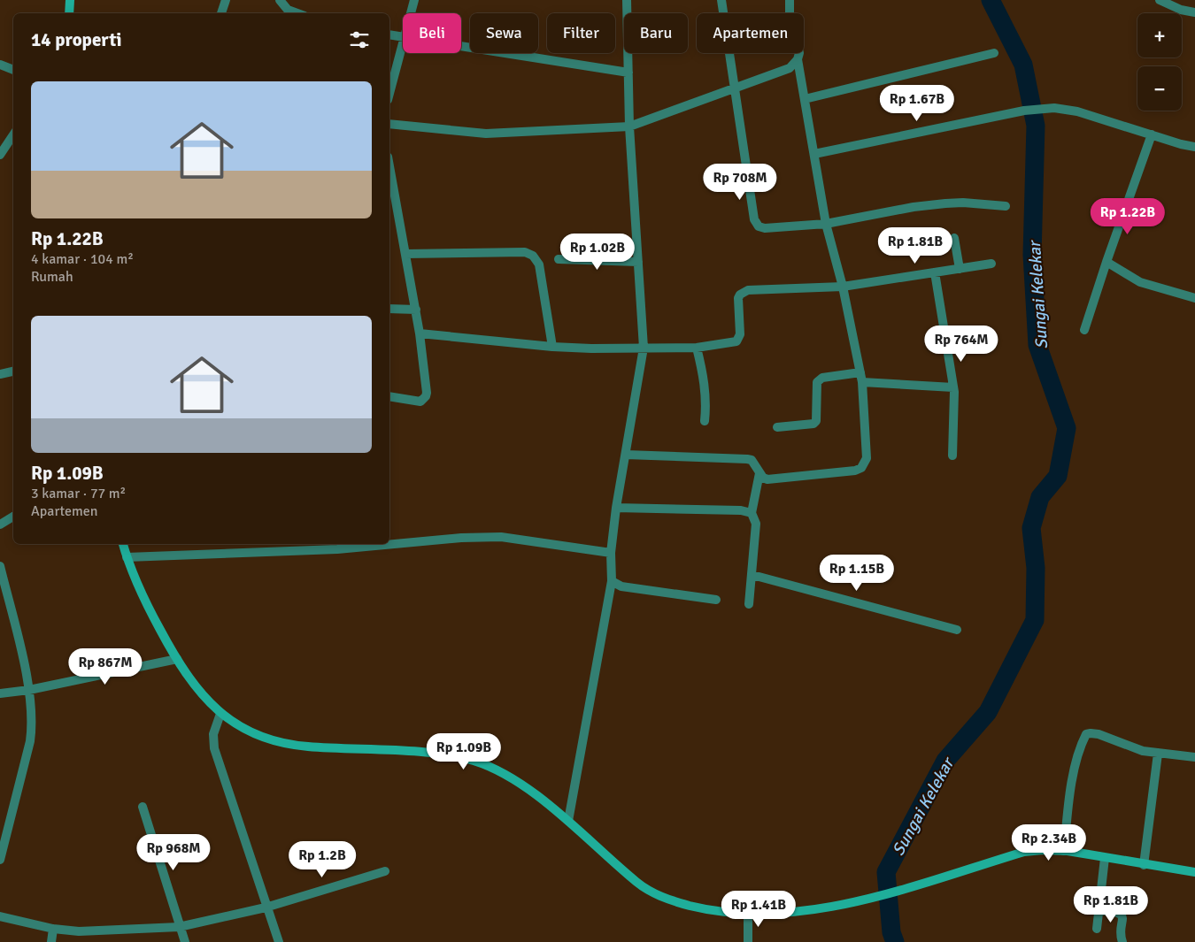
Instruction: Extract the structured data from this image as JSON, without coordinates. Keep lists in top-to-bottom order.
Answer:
{
  "water": ["Sungai Kelekar"],
  "page": {
    "map_buttons": ["+", "−"],
    "chip": [
      "Beli",
      "Sewa",
      "Filter",
      "Baru",
      "Apartemen"
    ],
    "heading": "14 properti",
    "list": [
      {
        "name": "Rp 1.22B",
        "note": "4 kamar · 104 m² · Rumah"
      },
      {
        "name": "Rp 1.09B",
        "note": "3 kamar · 77 m² · Apartemen"
      }
    ],
    "price": [
      "Rp 1.67B",
      "Rp 708M",
      "Rp 1.22B",
      "Rp 1.81B",
      "Rp 1.02B",
      "Rp 764M",
      "Rp 1.15B",
      "Rp 867M",
      "Rp 1.09B",
      "Rp 2.34B",
      "Rp 968M",
      "Rp 1.2B",
      "Rp 1.81B",
      "Rp 1.41B"
    ]
  }
}
